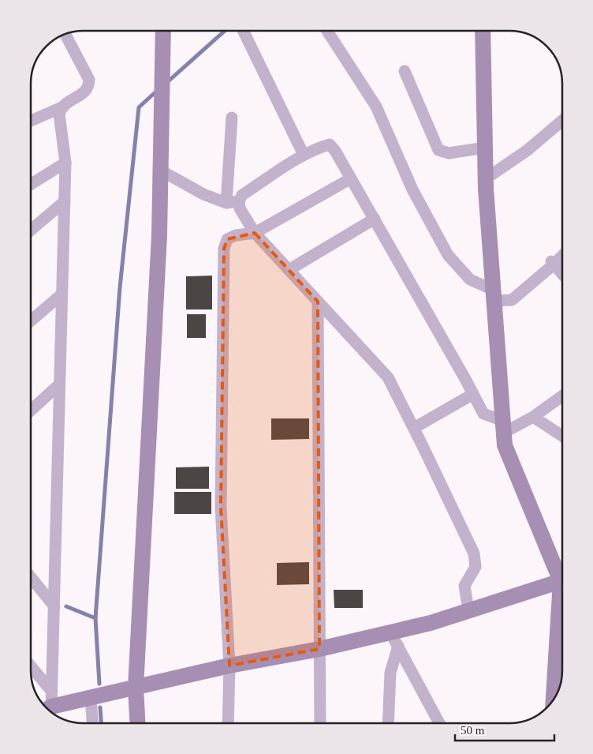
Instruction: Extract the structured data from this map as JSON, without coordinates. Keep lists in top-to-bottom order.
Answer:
{
  "scale_bar": "50 m"
}
